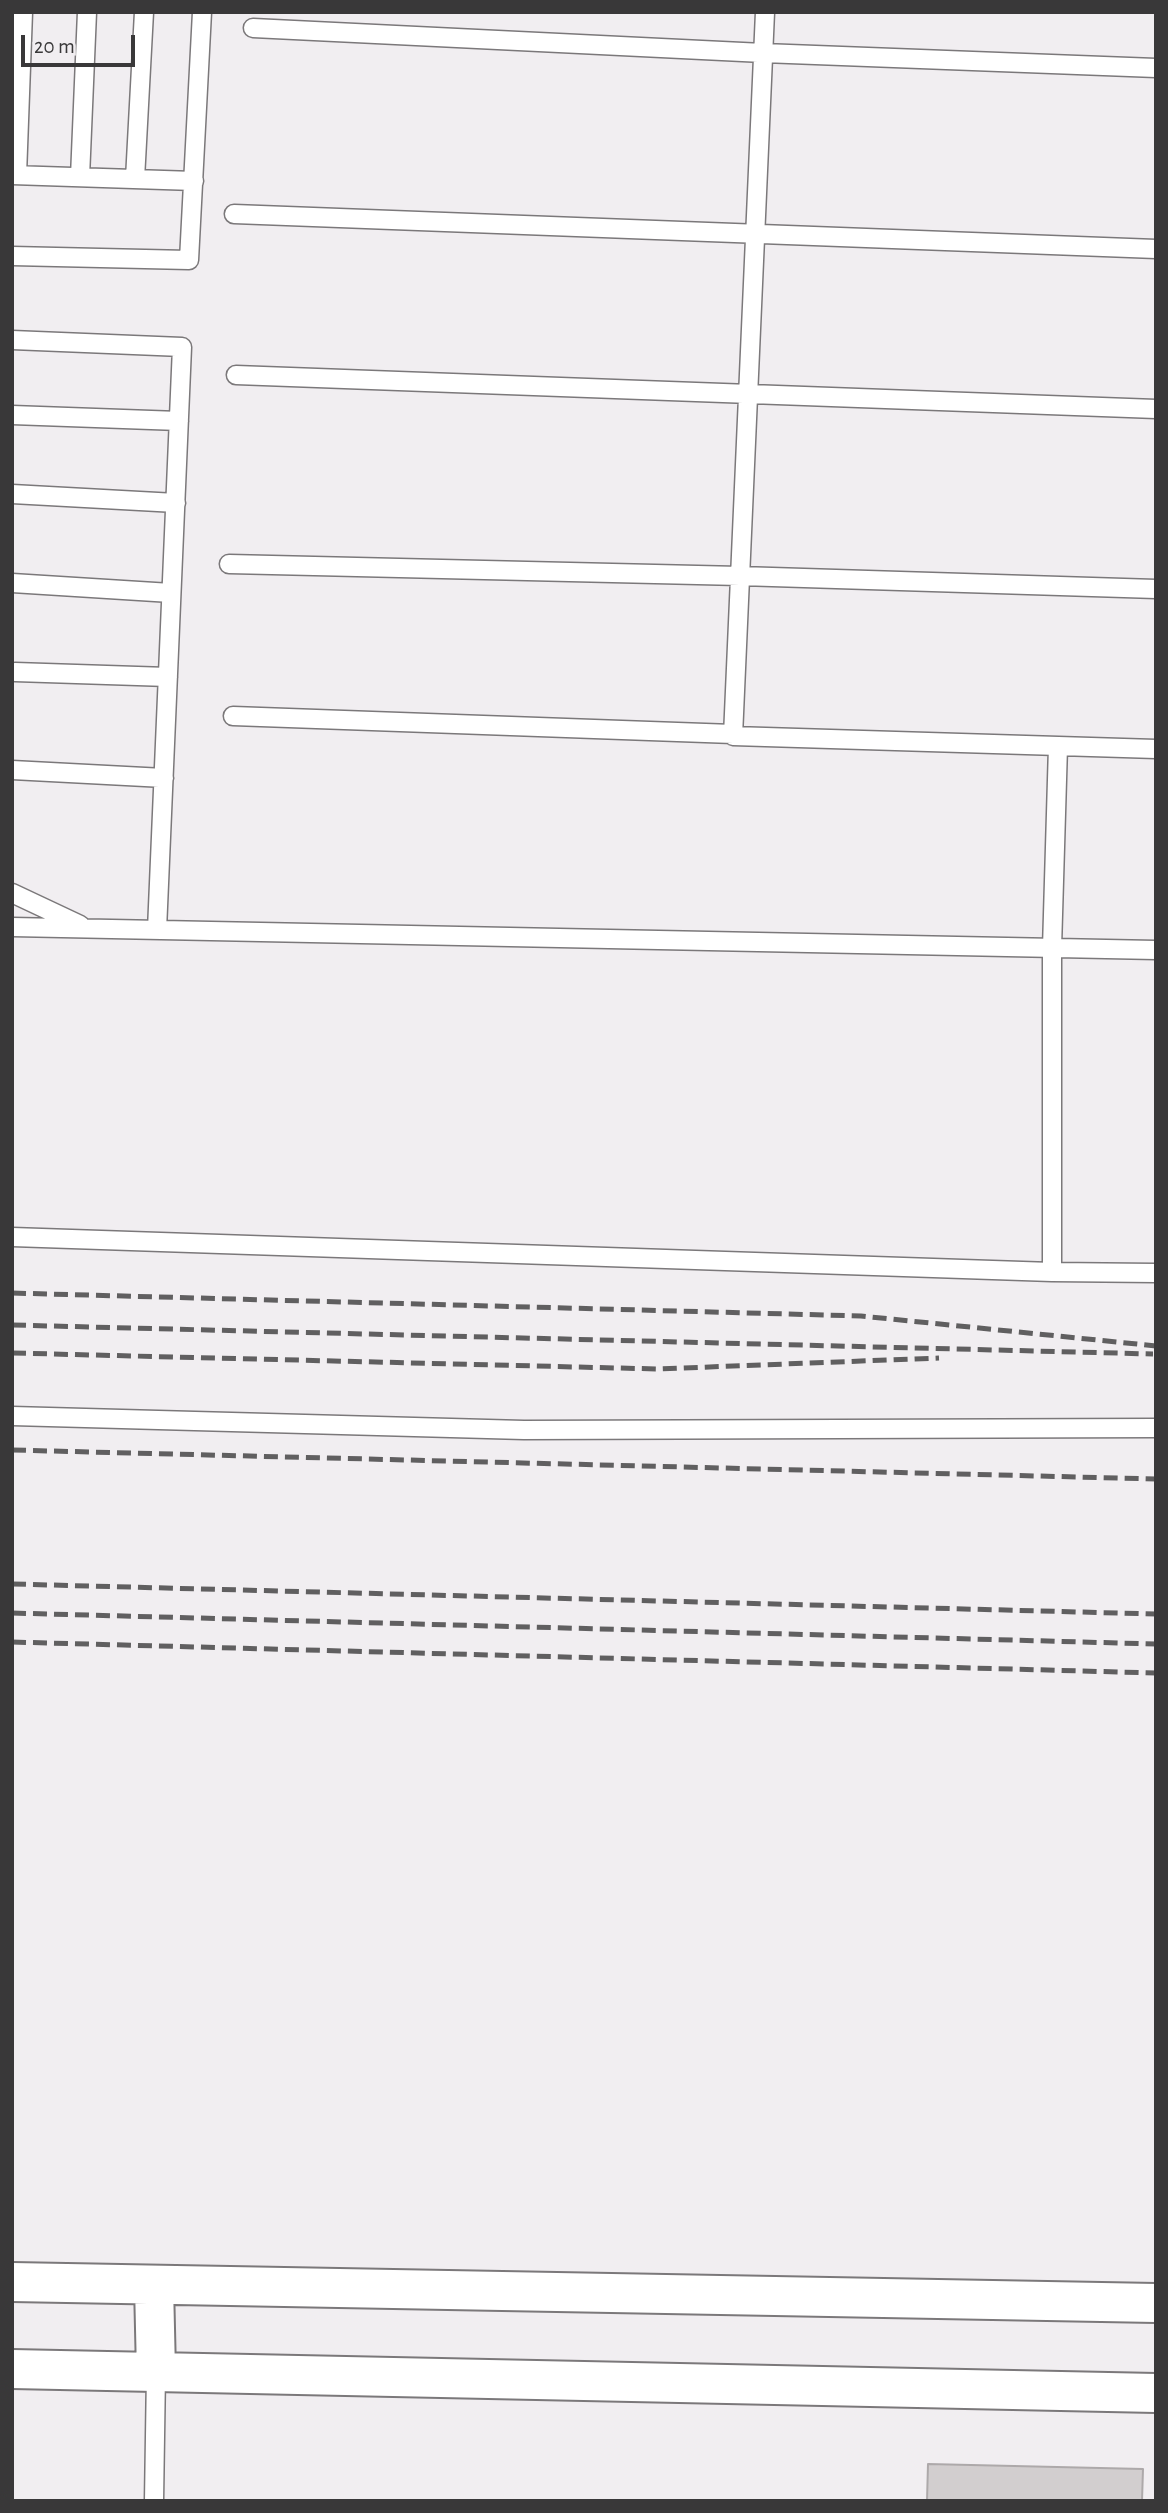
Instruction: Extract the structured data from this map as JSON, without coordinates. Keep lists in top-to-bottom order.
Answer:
{
  "scale_bar": "20 m"
}
